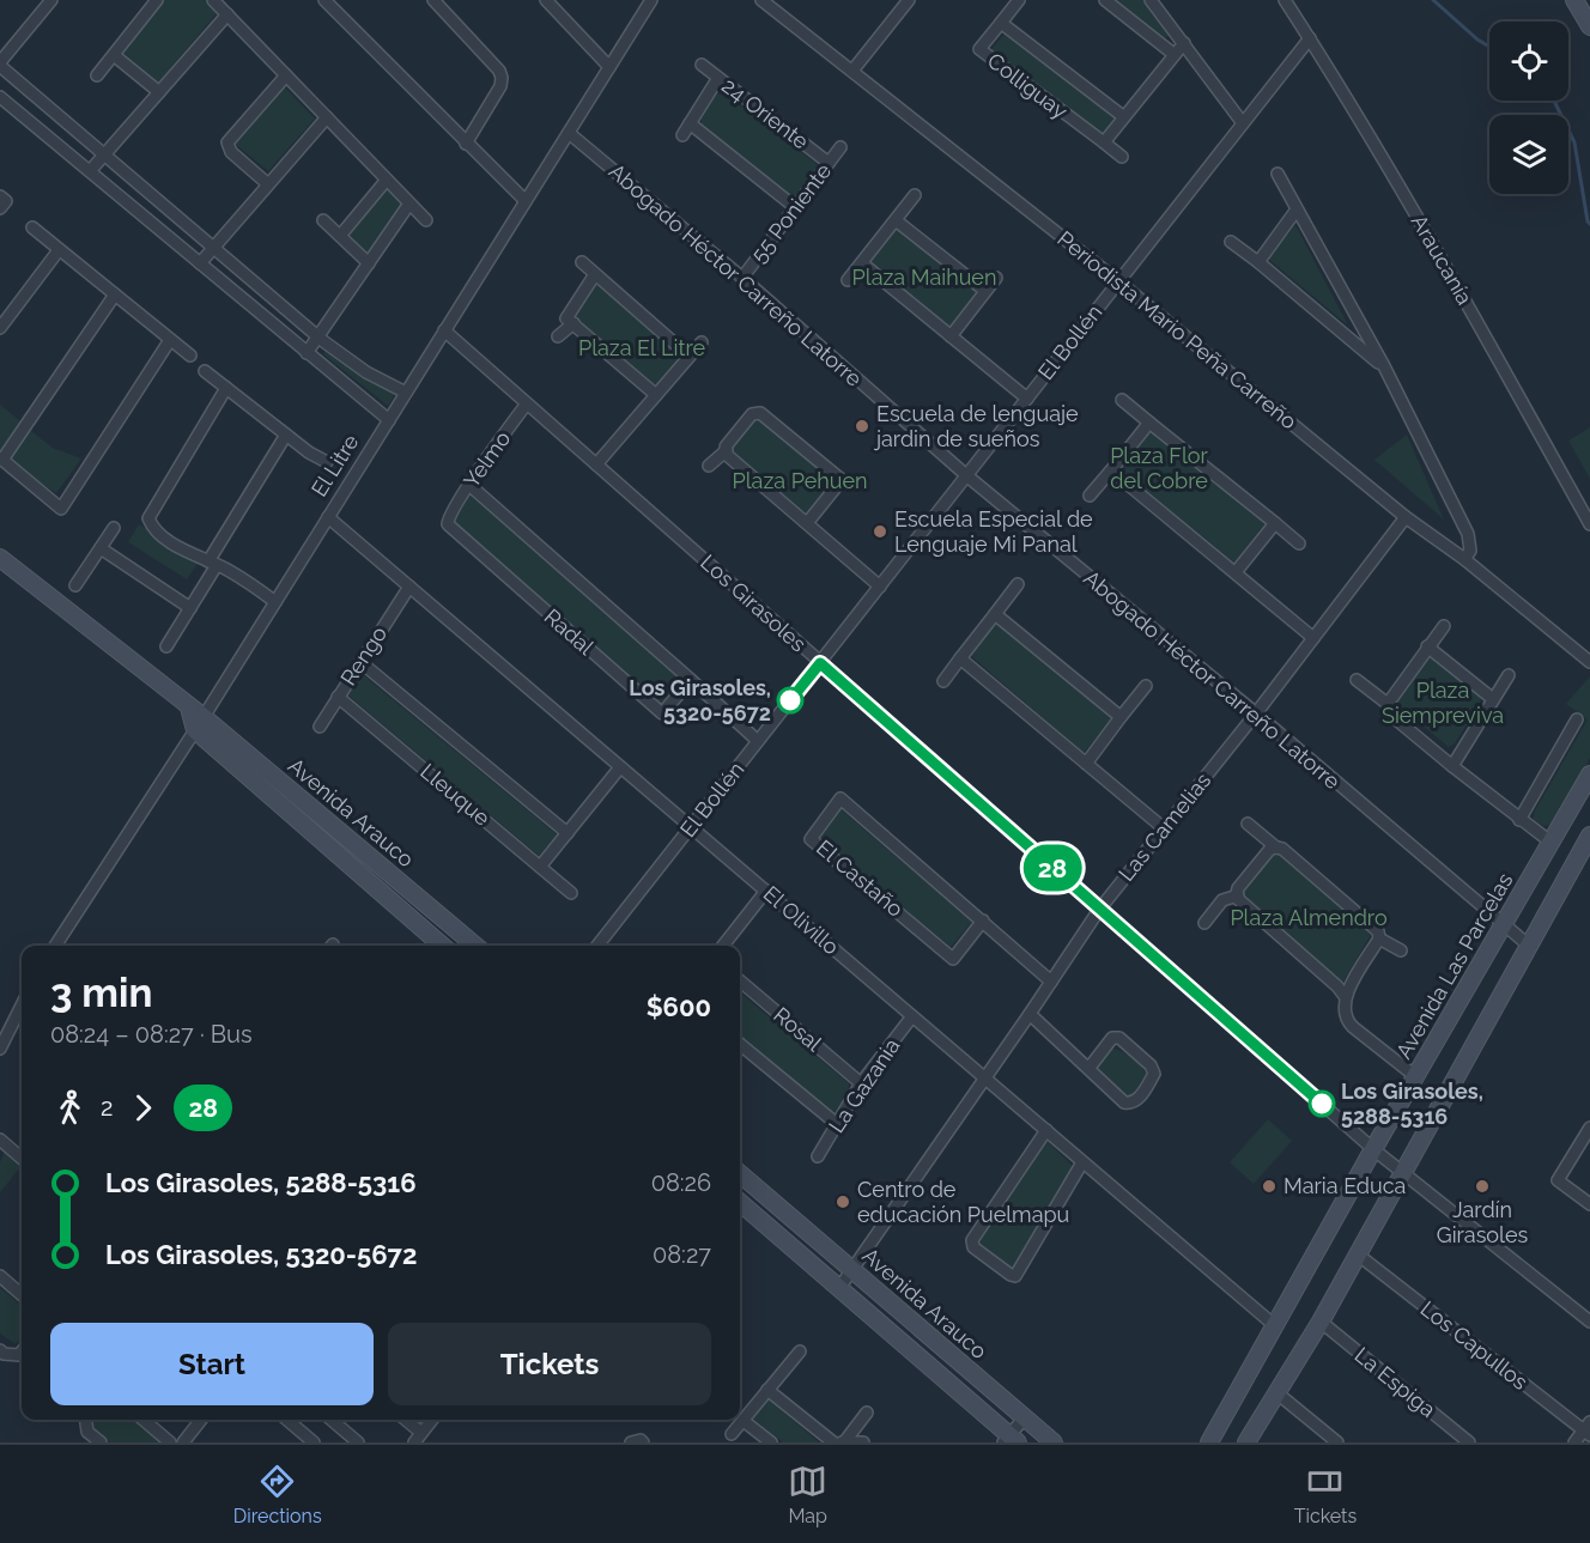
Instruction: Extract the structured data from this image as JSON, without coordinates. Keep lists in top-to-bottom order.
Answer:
{
  "streets": {
    "street": [
      "Colliguay",
      "24 Oriente",
      "55 Poniente",
      "Araucanía",
      "Abogado Héctor Carreño Latorre",
      "Periodista Mario Peña Carreño",
      "El Bollén",
      "Yelmo",
      "El Litre",
      "Los Girasoles",
      "Radal",
      "Rengo",
      "Lleuque",
      "Avenida Arauco",
      "Las Camelias",
      "El Castaño",
      "El Olivillo",
      "Avenida Las Parcelas",
      "Rosal",
      "La Gazania",
      "Los Capullos",
      "La Espiga"
    ]
  },
  "crossings": [
    ["24 Oriente", "55 Poniente"],
    ["55 Poniente", "Abogado Héctor Carreño Latorre"],
    ["Araucanía", "El Bollén"],
    ["Abogado Héctor Carreño Latorre", "El Bollén"],
    ["Abogado Héctor Carreño Latorre", "El Litre"],
    ["Abogado Héctor Carreño Latorre", "Las Camelias"],
    ["Abogado Héctor Carreño Latorre", "Avenida Las Parcelas"],
    ["Periodista Mario Peña Carreño", "El Bollén"],
    ["Periodista Mario Peña Carreño", "Las Camelias"],
    ["El Bollén", "Los Girasoles"],
    ["El Bollén", "Radal"],
    ["El Bollén", "El Olivillo"],
    ["Yelmo", "Los Girasoles"],
    ["Yelmo", "Radal"],
    ["El Litre", "Los Girasoles"],
    ["El Litre", "Avenida Arauco"],
    ["El Litre", "El Olivillo"],
    ["Los Girasoles", "Las Camelias"],
    ["Los Girasoles", "Avenida Las Parcelas"],
    ["Rengo", "Lleuque"],
    ["Rengo", "El Olivillo"],
    ["Avenida Arauco", "Las Camelias"],
    ["Las Camelias", "El Castaño"],
    ["Las Camelias", "El Olivillo"],
    ["El Olivillo", "Avenida Las Parcelas"],
    ["El Olivillo", "La Gazania"],
    ["Rosal", "La Gazania"]
  ],
  "parks": [
    "Plaza Maihuen",
    "Plaza El Litre",
    "Plaza Flor del Cobre",
    "Plaza Pehuen",
    "Plaza Siempreviva",
    "Plaza Almendro"
  ],
  "places": [
    "Escuela de lenguaje jardin de sueños",
    "Escuela Especial de Lenguaje Mi Panal",
    "Los Girasoles, 5320-5672",
    "Los Girasoles, 5288-5316",
    "Maria Educa",
    "Jardín Girasoles",
    "Centro de educación Puelmapu"
  ],
  "lines": ["bus line 28"],
  "page": {
    "on_map": "28",
    "heading": ["3 min", "08:24 – 08:27 · Bus", "$600"],
    "legs": ["2", "28"],
    "list": [
      {
        "name": "Los Girasoles, 5288-5316",
        "value": "08:26"
      },
      {
        "name": "Los Girasoles, 5320-5672",
        "value": "08:27"
      }
    ],
    "buttons": ["Start", "Tickets"],
    "tabs": ["Directions", "Map", "Tickets"]
  }
}
